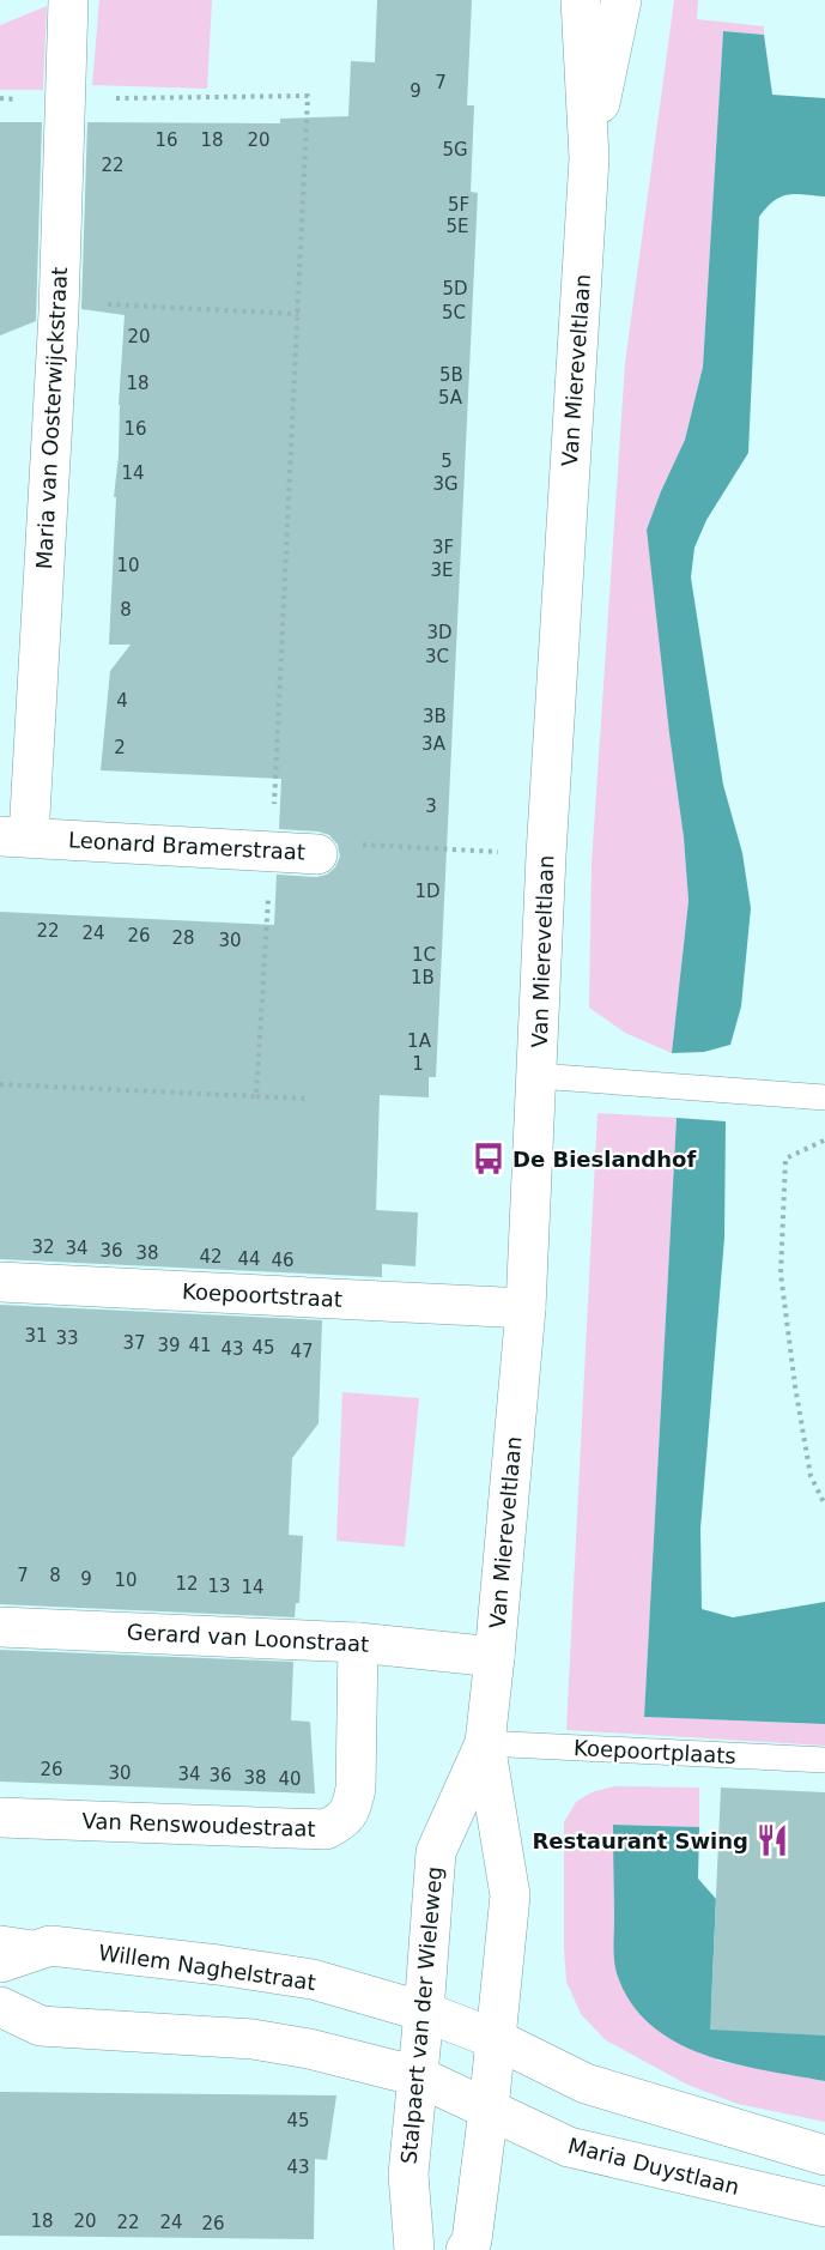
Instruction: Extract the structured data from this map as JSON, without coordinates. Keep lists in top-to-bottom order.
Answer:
{
  "streets": {
    "street": [
      "Van Miereveltlaan",
      "Maria van Oosterwijckstraat",
      "Leonard Bramerstraat",
      "Koepoortstraat",
      "Gerard van Loonstraat",
      "Van Renswoudestraat",
      "Willem Naghelstraat",
      "Stalpaert van der Wieleweg",
      "Maria Duystlaan"
    ],
    "lane": ["Koepoortplaats"]
  },
  "crossings": [
    ["Van Miereveltlaan", "Leonard Bramerstraat"],
    ["Van Miereveltlaan", "Koepoortstraat"],
    ["Van Miereveltlaan", "Gerard van Loonstraat"],
    ["Van Miereveltlaan", "Koepoortplaats"],
    ["Van Miereveltlaan", "Stalpaert van der Wieleweg"],
    ["Maria van Oosterwijckstraat", "Leonard Bramerstraat"],
    ["Gerard van Loonstraat", "Van Renswoudestraat"],
    ["Koepoortplaats", "Stalpaert van der Wieleweg"],
    ["Willem Naghelstraat", "Stalpaert van der Wieleweg"]
  ],
  "places": {
    "bus stop": ["De Bieslandhof"],
    "restaurant": ["Restaurant Swing"]
  },
  "house_numbers": [
    "7",
    "9",
    "16",
    "18",
    "20",
    "5G",
    "22",
    "5F",
    "5E",
    "5D",
    "5C",
    "20",
    "5B",
    "18",
    "5A",
    "16",
    "5",
    "14",
    "3G",
    "3F",
    "10",
    "3E",
    "8",
    "3D",
    "3C",
    "4",
    "3B",
    "3A",
    "2",
    "3",
    "1D",
    "22",
    "24",
    "26",
    "28",
    "30",
    "1C",
    "1B",
    "1A",
    "1",
    "32",
    "34",
    "36",
    "38",
    "42",
    "44",
    "46",
    "31",
    "33",
    "37",
    "39",
    "41",
    "45",
    "43",
    "47",
    "7",
    "8",
    "9",
    "10",
    "12",
    "13",
    "14",
    "26",
    "30",
    "34",
    "36",
    "38",
    "40",
    "45",
    "43",
    "18",
    "20",
    "22",
    "24",
    "26"
  ]
}
